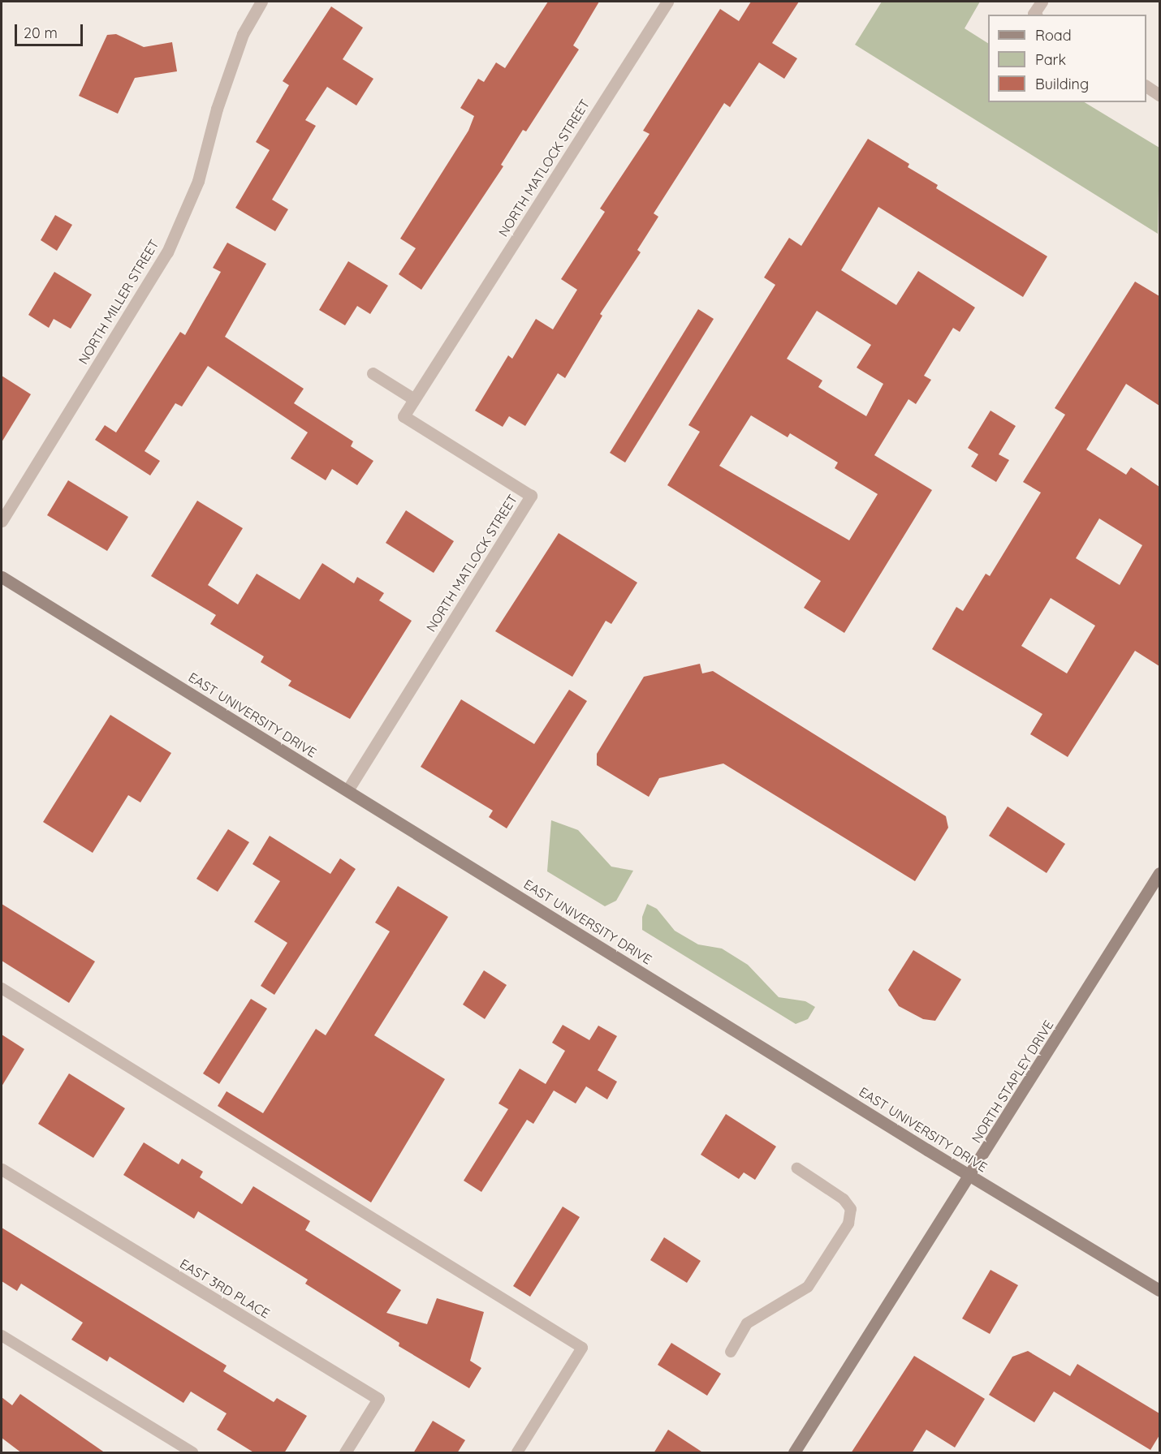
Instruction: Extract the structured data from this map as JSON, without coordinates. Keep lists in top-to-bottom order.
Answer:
{
  "streets": {
    "main road": ["EAST UNIVERSITY DRIVE", "NORTH STAPLEY DRIVE"],
    "street": ["NORTH MATLOCK STREET", "NORTH MILLER STREET", "EAST 3RD PLACE"]
  },
  "crossings": [
    ["NORTH MATLOCK STREET", "EAST UNIVERSITY DRIVE"],
    ["EAST UNIVERSITY DRIVE", "NORTH STAPLEY DRIVE"]
  ],
  "legend": ["Road", "Park", "Building"],
  "scale_bar": "20 m"
}
